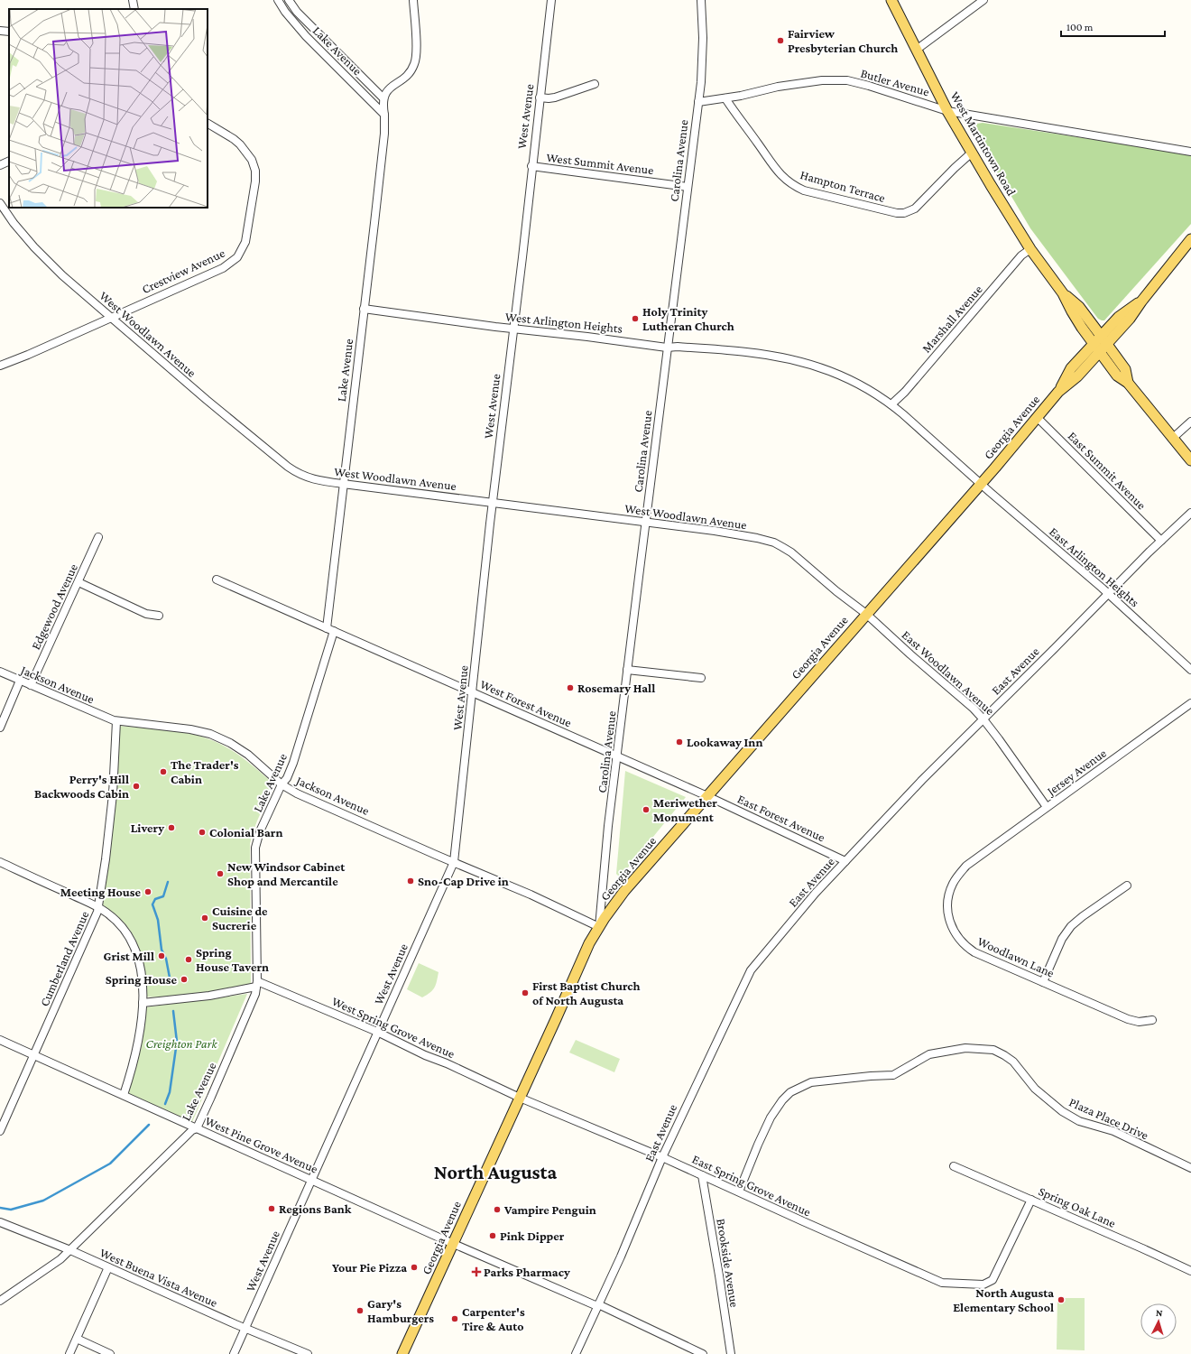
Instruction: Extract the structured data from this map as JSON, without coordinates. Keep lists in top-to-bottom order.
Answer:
{
  "streets": {
    "main road": ["West Martintown Road", "Georgia Avenue"],
    "street": [
      "Lake Avenue",
      "Butler Avenue",
      "West Avenue",
      "Carolina Avenue",
      "West Summit Avenue",
      "Hampton Terrace",
      "Crestview Avenue",
      "Marshall Avenue",
      "West Arlington Heights",
      "West Woodlawn Avenue",
      "East Summit Avenue",
      "East Arlington Heights",
      "Edgewood Avenue",
      "East Avenue",
      "East Woodlawn Avenue",
      "Jackson Avenue",
      "West Forest Avenue",
      "Jersey Avenue",
      "East Forest Avenue",
      "Woodlawn Lane",
      "Cumberland Avenue",
      "West Spring Grove Avenue",
      "Plaza Place Drive",
      "West Pine Grove Avenue",
      "East Spring Grove Avenue",
      "Spring Oak Lane",
      "Brookside Avenue",
      "West Buena Vista Avenue"
    ]
  },
  "crossings": [
    ["Lake Avenue", "West Arlington Heights"],
    ["Lake Avenue", "West Woodlawn Avenue"],
    ["Lake Avenue", "Jackson Avenue"],
    ["Lake Avenue", "West Forest Avenue"],
    ["Lake Avenue", "West Spring Grove Avenue"],
    ["Lake Avenue", "West Pine Grove Avenue"],
    ["Lake Avenue", "West Buena Vista Avenue"],
    ["Butler Avenue", "West Martintown Road"],
    ["Butler Avenue", "Carolina Avenue"],
    ["Butler Avenue", "Hampton Terrace"],
    ["West Avenue", "West Summit Avenue"],
    ["West Avenue", "West Arlington Heights"],
    ["West Avenue", "West Woodlawn Avenue"],
    ["West Avenue", "Jackson Avenue"],
    ["West Avenue", "West Forest Avenue"],
    ["West Avenue", "West Spring Grove Avenue"],
    ["West Avenue", "West Pine Grove Avenue"],
    ["West Avenue", "West Buena Vista Avenue"],
    ["West Martintown Road", "Hampton Terrace"],
    ["West Martintown Road", "Marshall Avenue"],
    ["West Martintown Road", "Georgia Avenue"],
    ["Carolina Avenue", "West Summit Avenue"],
    ["Carolina Avenue", "West Arlington Heights"],
    ["Carolina Avenue", "West Woodlawn Avenue"],
    ["Carolina Avenue", "Georgia Avenue"],
    ["Carolina Avenue", "Jackson Avenue"],
    ["Carolina Avenue", "West Forest Avenue"],
    ["Crestview Avenue", "West Woodlawn Avenue"],
    ["Marshall Avenue", "West Arlington Heights"],
    ["West Arlington Heights", "Georgia Avenue"],
    ["West Arlington Heights", "East Arlington Heights"],
    ["West Woodlawn Avenue", "Georgia Avenue"],
    ["West Woodlawn Avenue", "East Woodlawn Avenue"],
    ["Georgia Avenue", "East Summit Avenue"],
    ["Georgia Avenue", "East Arlington Heights"],
    ["Georgia Avenue", "East Woodlawn Avenue"],
    ["Georgia Avenue", "Jackson Avenue"],
    ["Georgia Avenue", "West Forest Avenue"],
    ["Georgia Avenue", "East Forest Avenue"],
    ["Georgia Avenue", "West Spring Grove Avenue"],
    ["Georgia Avenue", "West Pine Grove Avenue"],
    ["Georgia Avenue", "East Spring Grove Avenue"],
    ["East Summit Avenue", "East Avenue"],
    ["East Arlington Heights", "East Avenue"],
    ["Edgewood Avenue", "Jackson Avenue"],
    ["East Avenue", "East Woodlawn Avenue"],
    ["East Avenue", "East Forest Avenue"],
    ["East Avenue", "West Pine Grove Avenue"],
    ["East Avenue", "East Spring Grove Avenue"],
    ["East Woodlawn Avenue", "Jersey Avenue"],
    ["Jackson Avenue", "Cumberland Avenue"],
    ["West Forest Avenue", "East Forest Avenue"],
    ["Jersey Avenue", "Woodlawn Lane"],
    ["Cumberland Avenue", "West Pine Grove Avenue"],
    ["West Spring Grove Avenue", "East Spring Grove Avenue"],
    ["Plaza Place Drive", "East Spring Grove Avenue"],
    ["East Spring Grove Avenue", "Spring Oak Lane"],
    ["East Spring Grove Avenue", "Brookside Avenue"]
  ],
  "districts": ["North Augusta"],
  "parks": ["Creighton Park"],
  "places": {
    "other": [
      "Fairview Presbyterian Church",
      "Holy Trinity Lutheran Church",
      "Rosemary Hall",
      "Lookaway Inn",
      "The Trader's Cabin",
      "Perry's Hill Backwoods Cabin",
      "Meriwether Monument",
      "Livery",
      "Colonial Barn",
      "New Windsor Cabinet Shop and Mercantile",
      "Sno-Cap Drive in",
      "Meeting House",
      "Cuisine de Sucrerie",
      "Grist Mill",
      "Spring House Tavern",
      "Spring House",
      "First Baptist Church of North Augusta",
      "Regions Bank",
      "Vampire Penguin",
      "Pink Dipper",
      "Your Pie Pizza",
      "North Augusta Elementary School",
      "Gary's Hamburgers",
      "Carpenter's Tire & Auto"
    ],
    "health": ["Parks Pharmacy"]
  },
  "scale_bar": "100 m",
  "north": "top"
}
